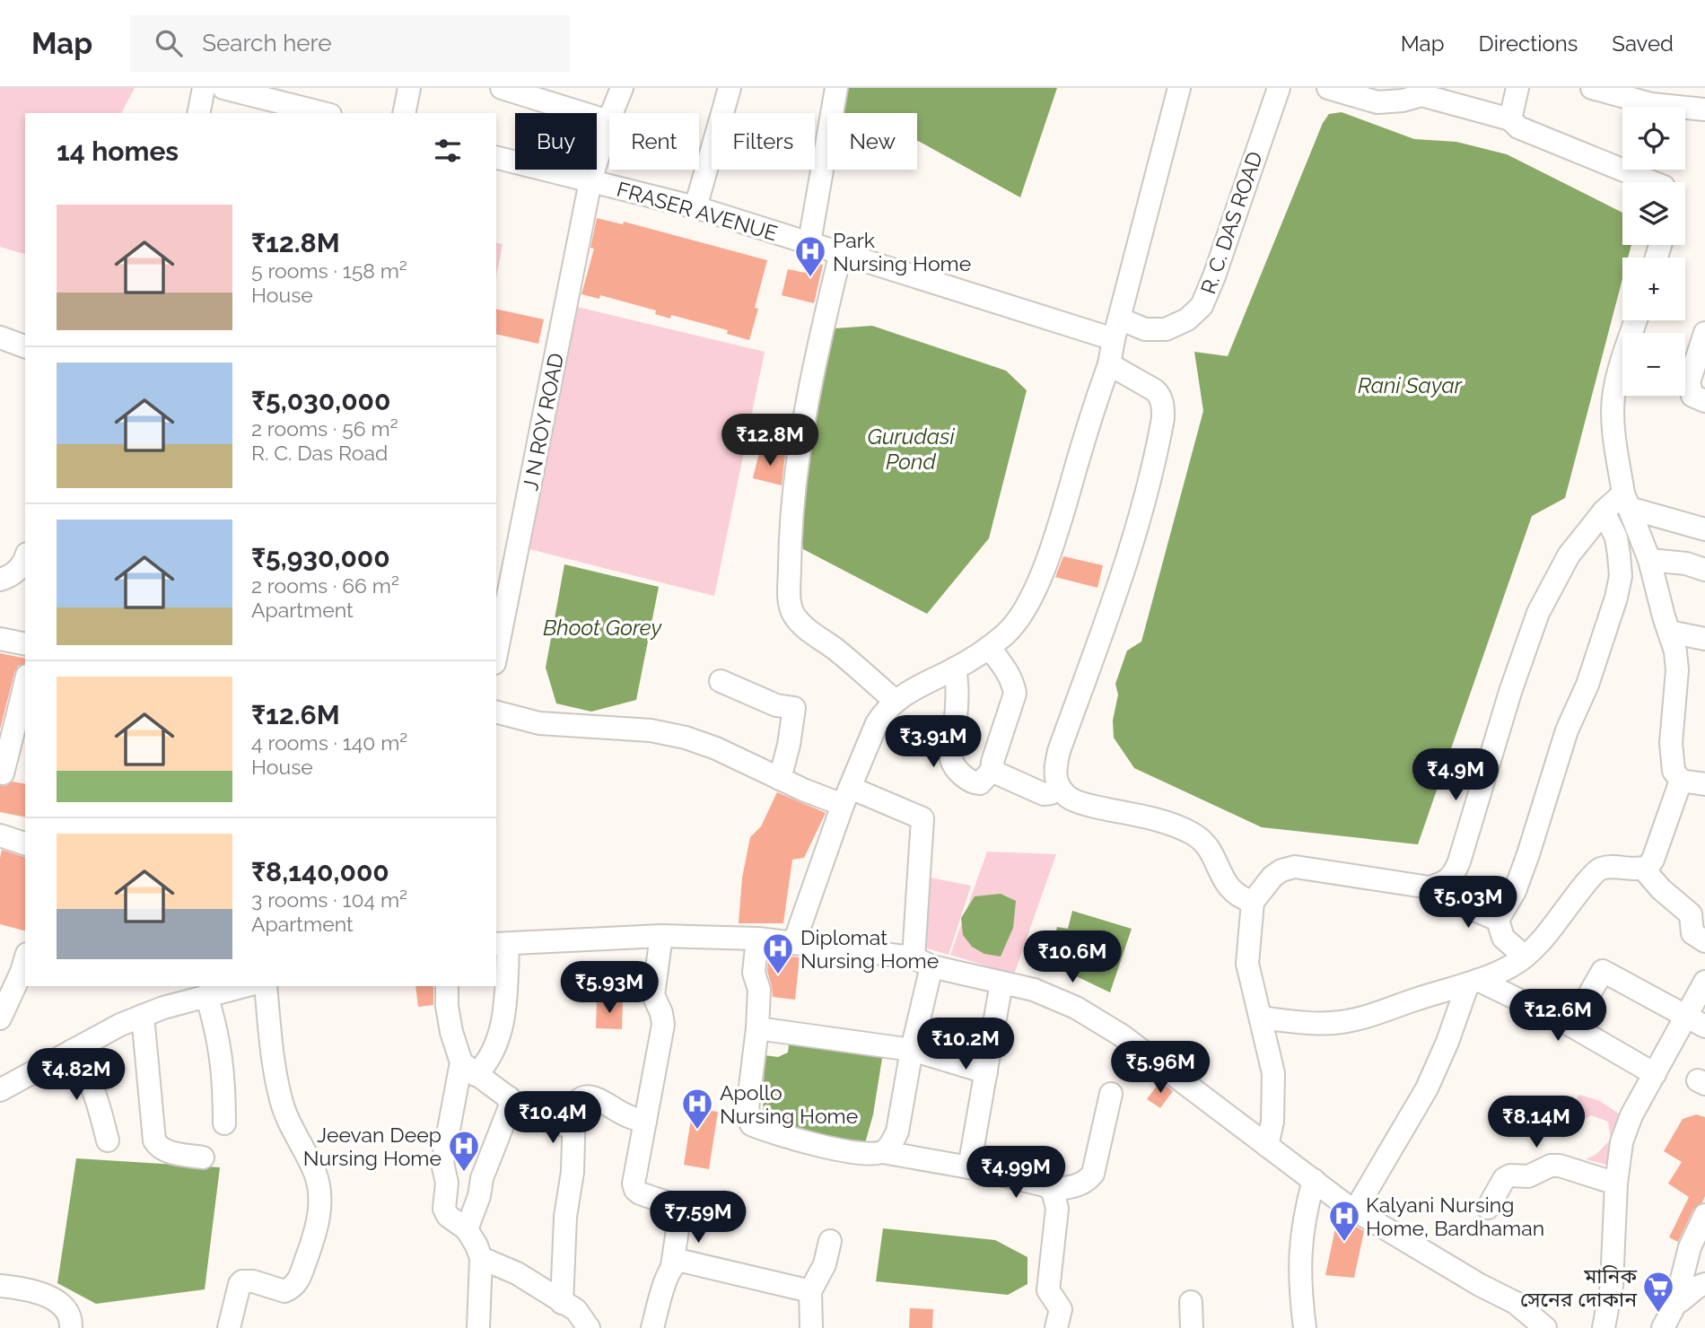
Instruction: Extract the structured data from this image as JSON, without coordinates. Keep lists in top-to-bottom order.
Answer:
{
  "streets": {
    "street": ["FRASER AVENUE", "R. C. DAS ROAD", "J N ROY ROAD"]
  },
  "crossings": [
    ["FRASER AVENUE", "R. C. DAS ROAD"],
    ["FRASER AVENUE", "J N ROY ROAD"]
  ],
  "water": ["Rani Sayar", "Gurudasi Pond", "Bhoot Gorey"],
  "places": {
    "hospital": [
      "Park Nursing Home",
      "Diplomat Nursing Home",
      "Apollo Nursing Home",
      "Jeevan Deep Nursing Home",
      "Kalyani Nursing Home, Bardhaman"
    ],
    "supermarket": ["মানিক সেনের দোকান"]
  },
  "page": {
    "header": "Map",
    "search": "Search here",
    "nav": ["Map", "Directions", "Saved"],
    "map_buttons": ["+", "−"],
    "chip": [
      "Buy",
      "Rent",
      "Filters",
      "New"
    ],
    "heading": "14 homes",
    "list": [
      {
        "name": "₹12.8M",
        "note": "5 rooms · 158 m² · House"
      },
      {
        "name": "₹5,030,000",
        "note": "2 rooms · 56 m² · R. C. Das Road"
      },
      {
        "name": "₹5,930,000",
        "note": "2 rooms · 66 m² · Apartment"
      },
      {
        "name": "₹12.6M",
        "note": "4 rooms · 140 m² · House"
      },
      {
        "name": "₹8,140,000",
        "note": "3 rooms · 104 m² · Apartment"
      }
    ],
    "price": [
      "₹12.8M",
      "₹3.91M",
      "₹4.9M",
      "₹5.03M",
      "₹10.6M",
      "₹5.93M",
      "₹12.6M",
      "₹10.2M",
      "₹5.96M",
      "₹4.82M",
      "₹10.4M",
      "₹8.14M",
      "₹4.99M",
      "₹7.59M"
    ]
  }
}
